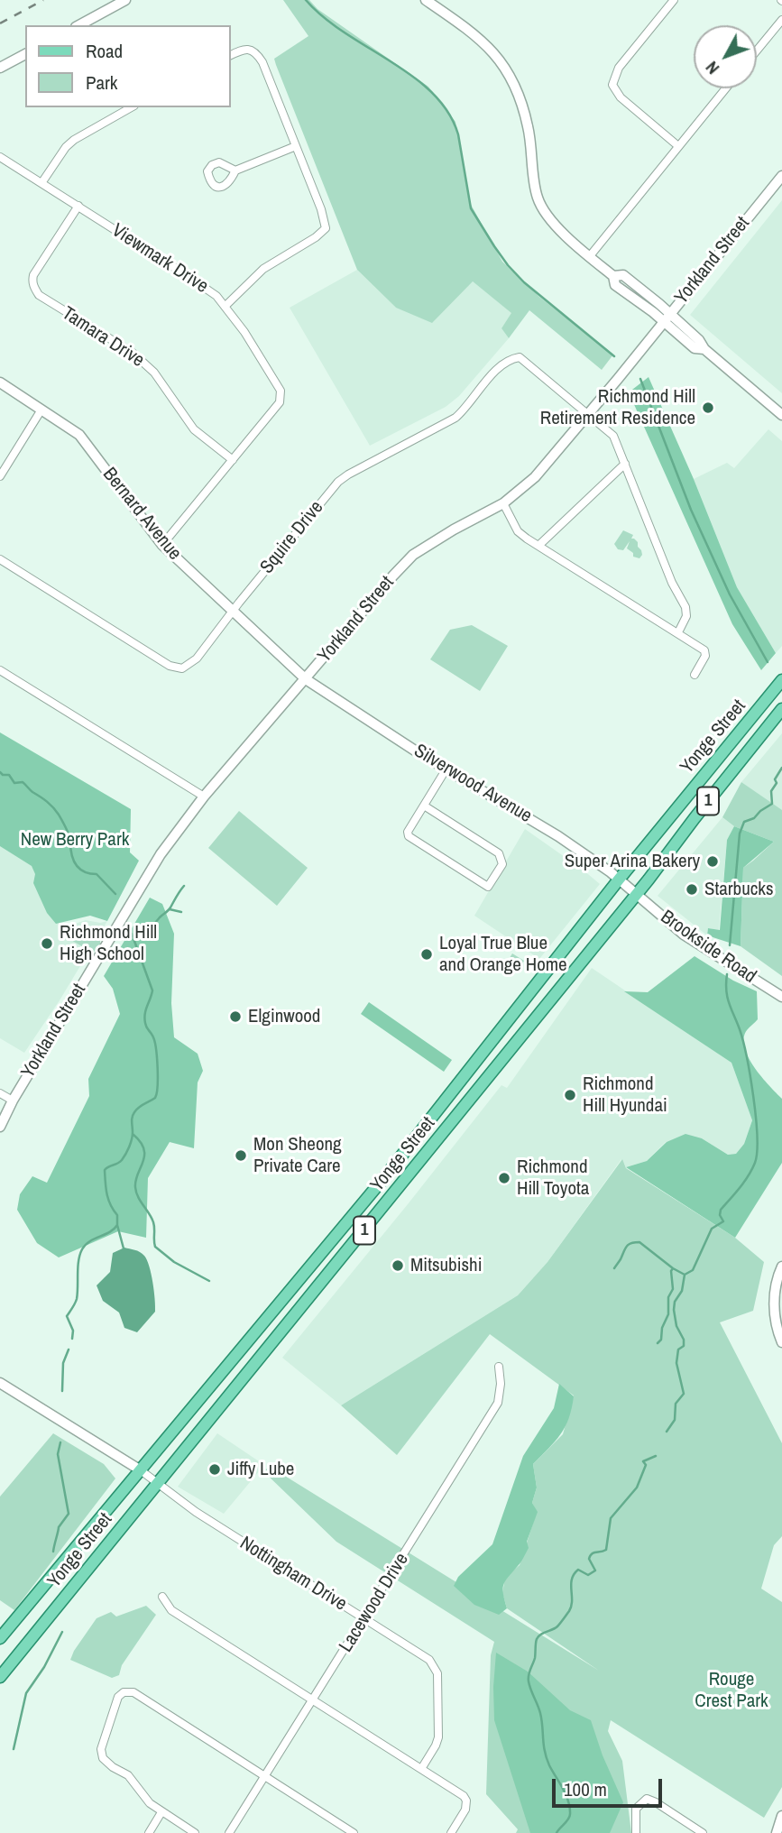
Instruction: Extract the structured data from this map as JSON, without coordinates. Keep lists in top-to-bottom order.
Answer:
{
  "streets": {
    "main road": ["Yonge Street", "1"],
    "street": [
      "Viewmark Drive",
      "Yorkland Street",
      "Tamara Drive",
      "Bernard Avenue",
      "Squire Drive",
      "Silverwood Avenue",
      "Brookside Road",
      "Nottingham Drive",
      "Lacewood Drive"
    ]
  },
  "crossings": [
    ["Viewmark Drive", "Tamara Drive"],
    ["Viewmark Drive", "Bernard Avenue"],
    ["Yorkland Street", "Bernard Avenue"],
    ["Yorkland Street", "Squire Drive"],
    ["Yorkland Street", "Silverwood Avenue"],
    ["Bernard Avenue", "Squire Drive"],
    ["Bernard Avenue", "Silverwood Avenue"],
    ["Yonge Street", "Silverwood Avenue"],
    ["Yonge Street", "Brookside Road"],
    ["Yonge Street", "Nottingham Drive"],
    ["Silverwood Avenue", "Brookside Road"],
    ["Nottingham Drive", "Lacewood Drive"]
  ],
  "parks": ["New Berry Park", "Rouge Crest Park"],
  "places": [
    "Richmond Hill Retirement Residence",
    "Super Arina Bakery",
    "Starbucks",
    "Richmond Hill High School",
    "Loyal True Blue and Orange Home",
    "Elginwood",
    "Richmond Hill Hyundai",
    "Mon Sheong Private Care",
    "Richmond Hill Toyota",
    "Mitsubishi",
    "Jiffy Lube"
  ],
  "legend": ["Road", "Park"],
  "scale_bar": "100 m",
  "north": "bottom left"
}
